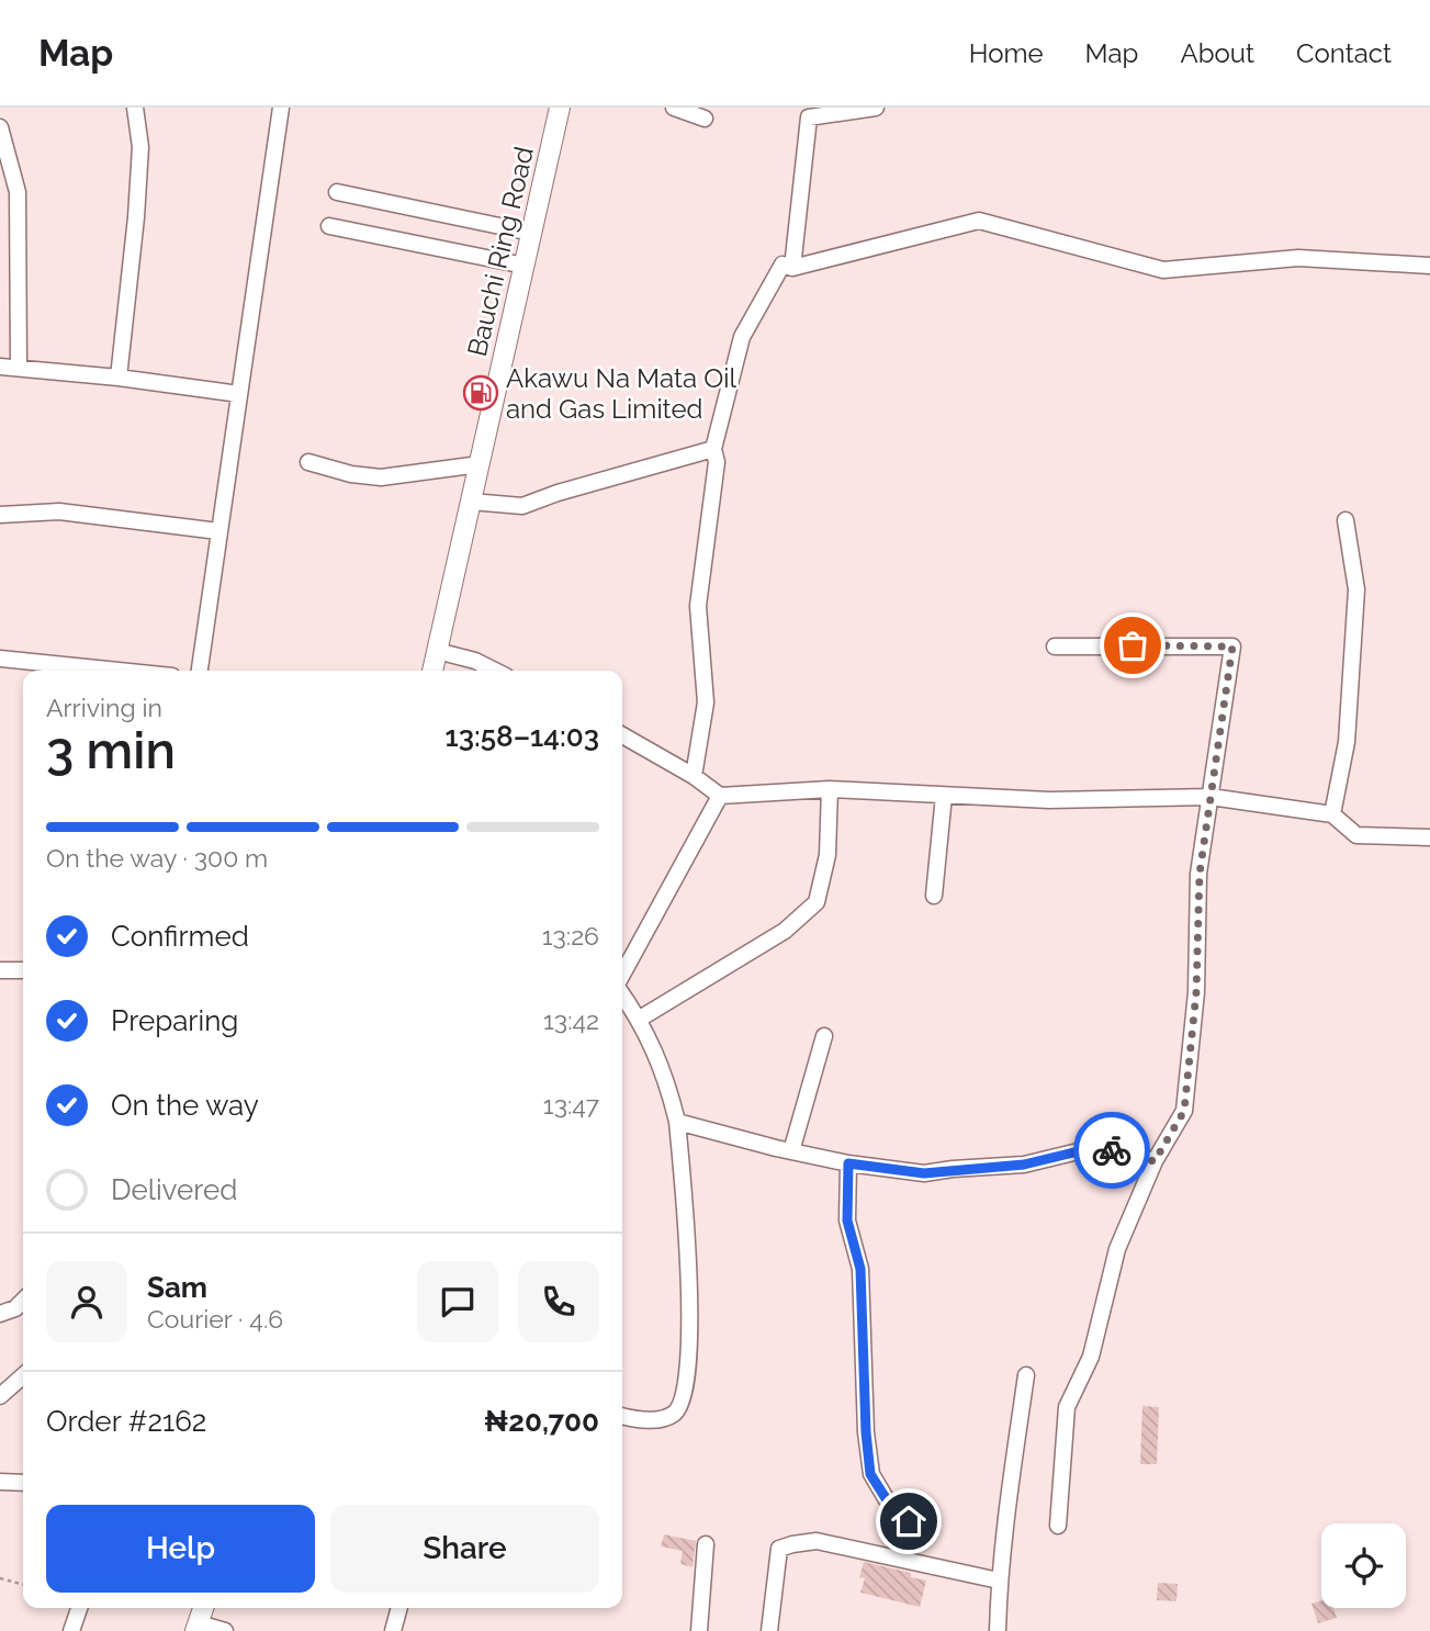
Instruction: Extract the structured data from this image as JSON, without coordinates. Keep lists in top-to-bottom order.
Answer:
{
  "streets": {
    "main road": ["Bauchi Ring Road"]
  },
  "places": {
    "fuel station": ["Akawu Na Mata Oil and Gas Limited"]
  },
  "page": {
    "header": "Map",
    "nav": [
      "Home",
      "Map",
      "About",
      "Contact"
    ],
    "heading": ["3 min", "Arriving in", "13:58–14:03"],
    "panel": [
      "Sam",
      "Courier · 4.6",
      "Order #2162",
      "₦20,700"
    ],
    "bar": "On the way · 300 m",
    "list": [
      ["Confirmed", "13:26"],
      ["Preparing", "13:42"],
      ["On the way", "13:47"],
      "Delivered"
    ],
    "buttons": ["Help", "Share"]
  }
}
